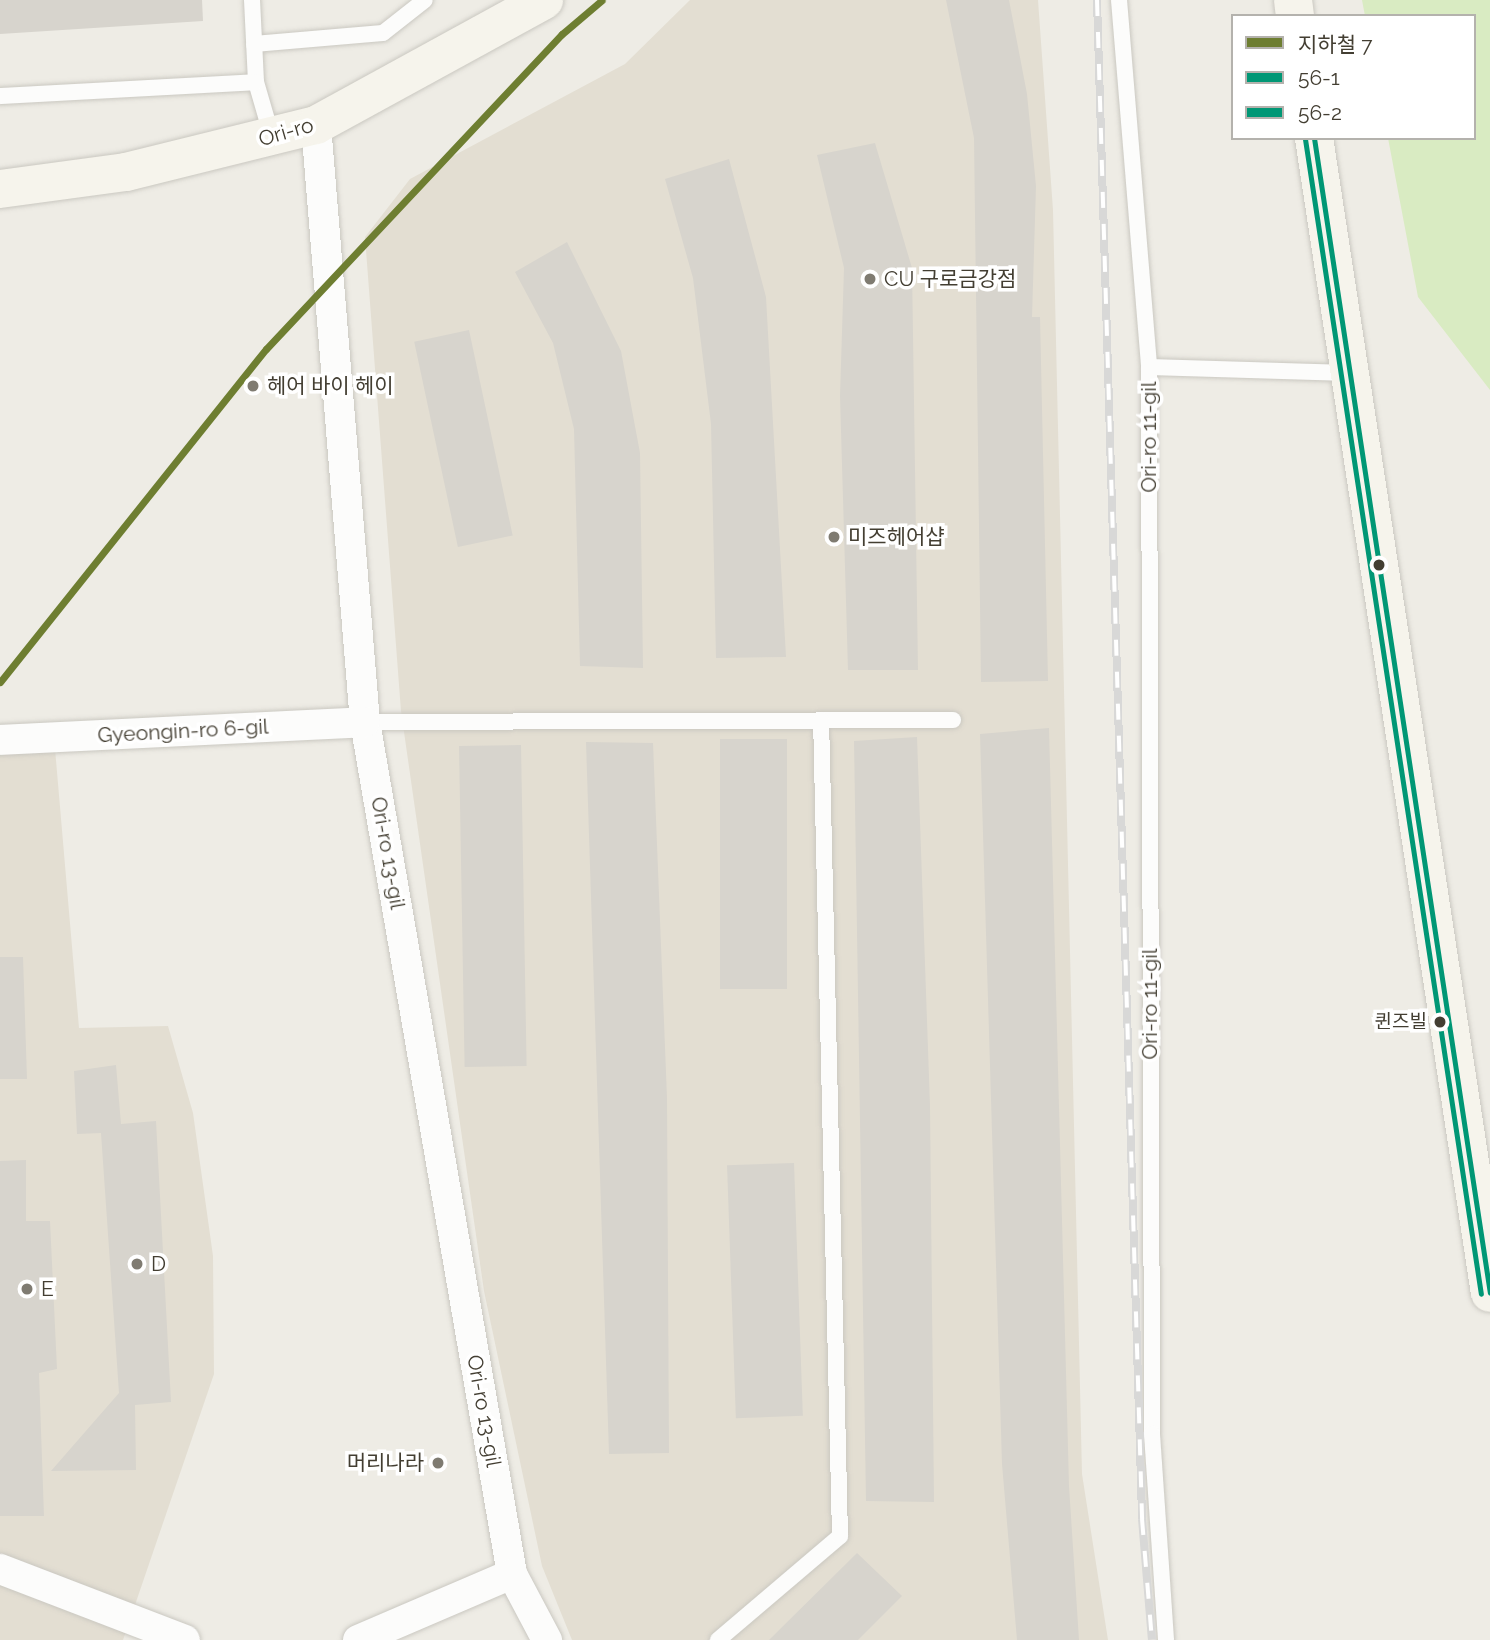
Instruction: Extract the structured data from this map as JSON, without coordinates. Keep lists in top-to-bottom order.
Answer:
{
  "streets": {
    "main road": ["Ori-ro"],
    "street": ["Gyeongin-ro 6-gil", "Ori-ro 13-gil"],
    "lane": ["Ori-ro 11-gil"]
  },
  "crossings": [
    ["Ori-ro", "Ori-ro 13-gil"],
    ["Gyeongin-ro 6-gil", "Ori-ro 13-gil"]
  ],
  "places": [
    "CU 구로금강점",
    "헤어 바이 헤이",
    "미즈헤어샵",
    "퀸즈빌",
    "D",
    "E",
    "머리나라"
  ],
  "lines": ["metro line 7", "transit line 56-1", "transit line 56-2"],
  "legend": ["지하철 7", "56-1", "56-2"]
}
